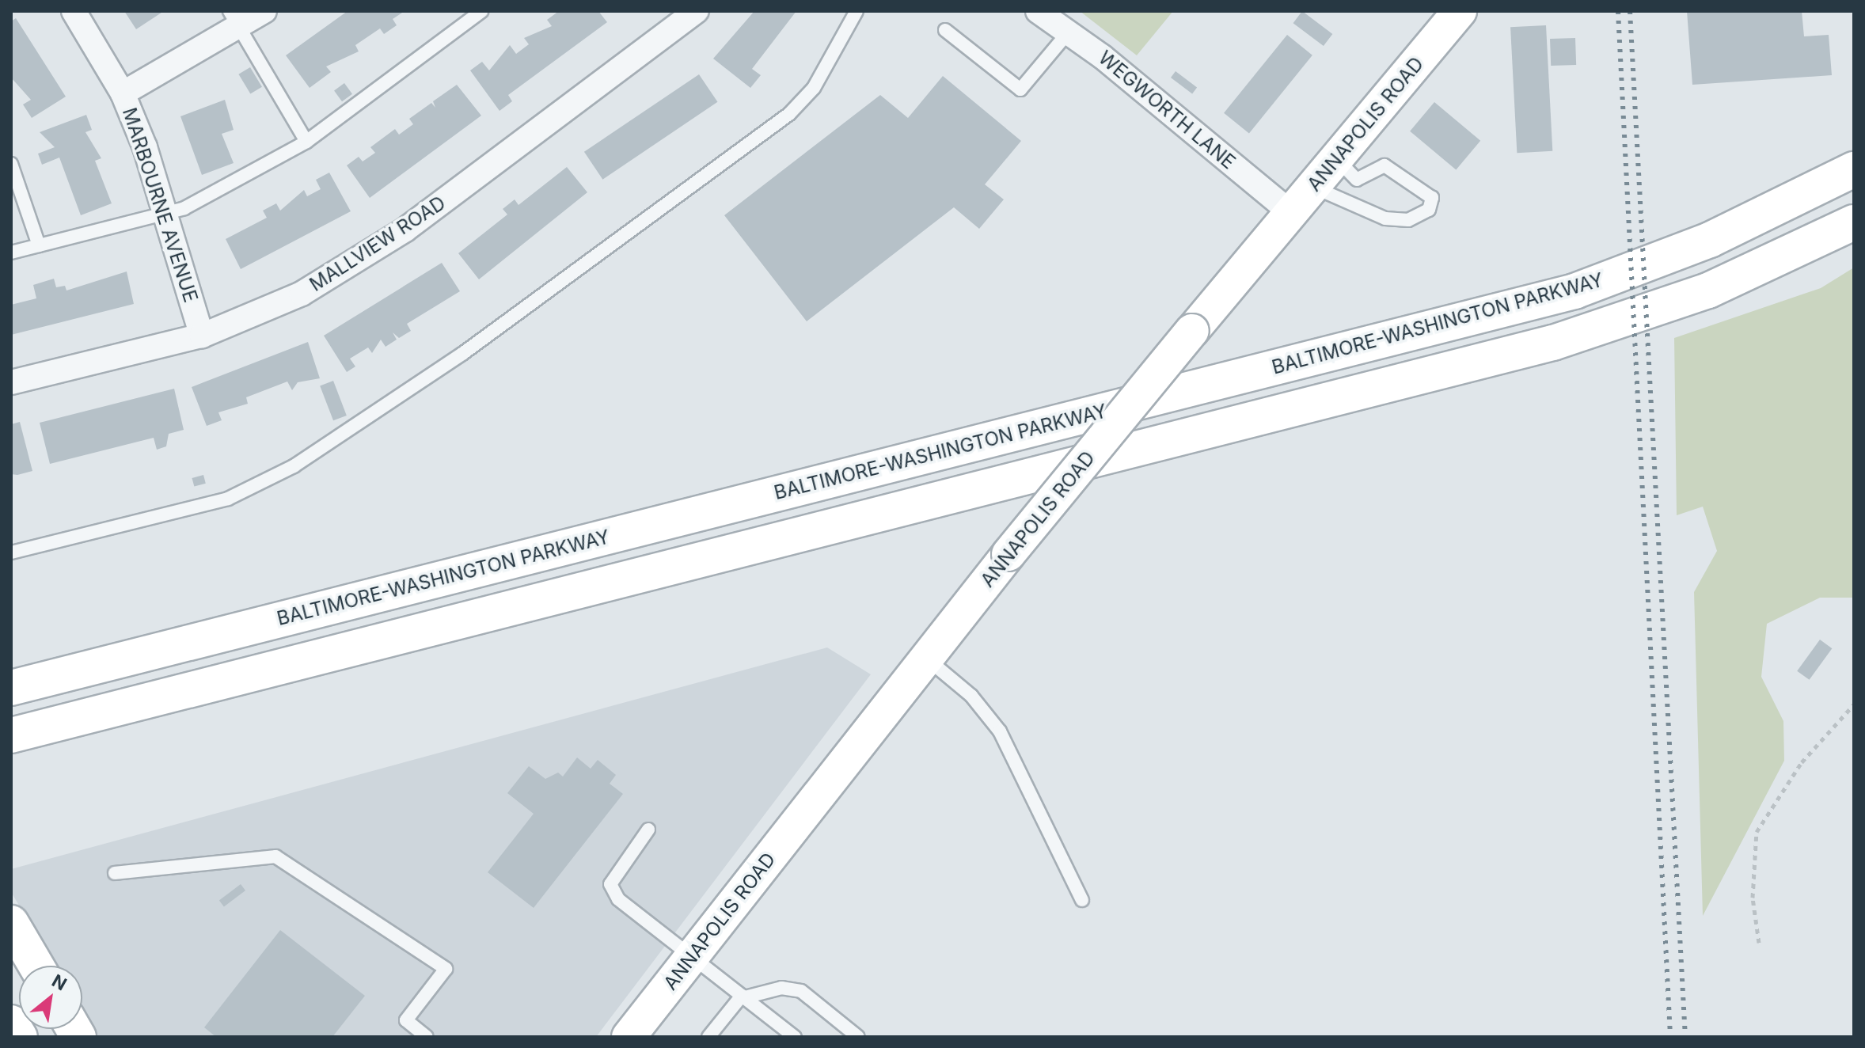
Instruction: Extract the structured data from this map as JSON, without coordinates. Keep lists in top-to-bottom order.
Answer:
{
  "streets": {
    "main road": ["ANNAPOLIS ROAD", "BALTIMORE-WASHINGTON PARKWAY"],
    "street": ["WEGWORTH LANE", "MARBOURNE AVENUE", "MALLVIEW ROAD"]
  },
  "crossings": [
    ["WEGWORTH LANE", "ANNAPOLIS ROAD"],
    ["MARBOURNE AVENUE", "MALLVIEW ROAD"]
  ],
  "north": "top right"
}
